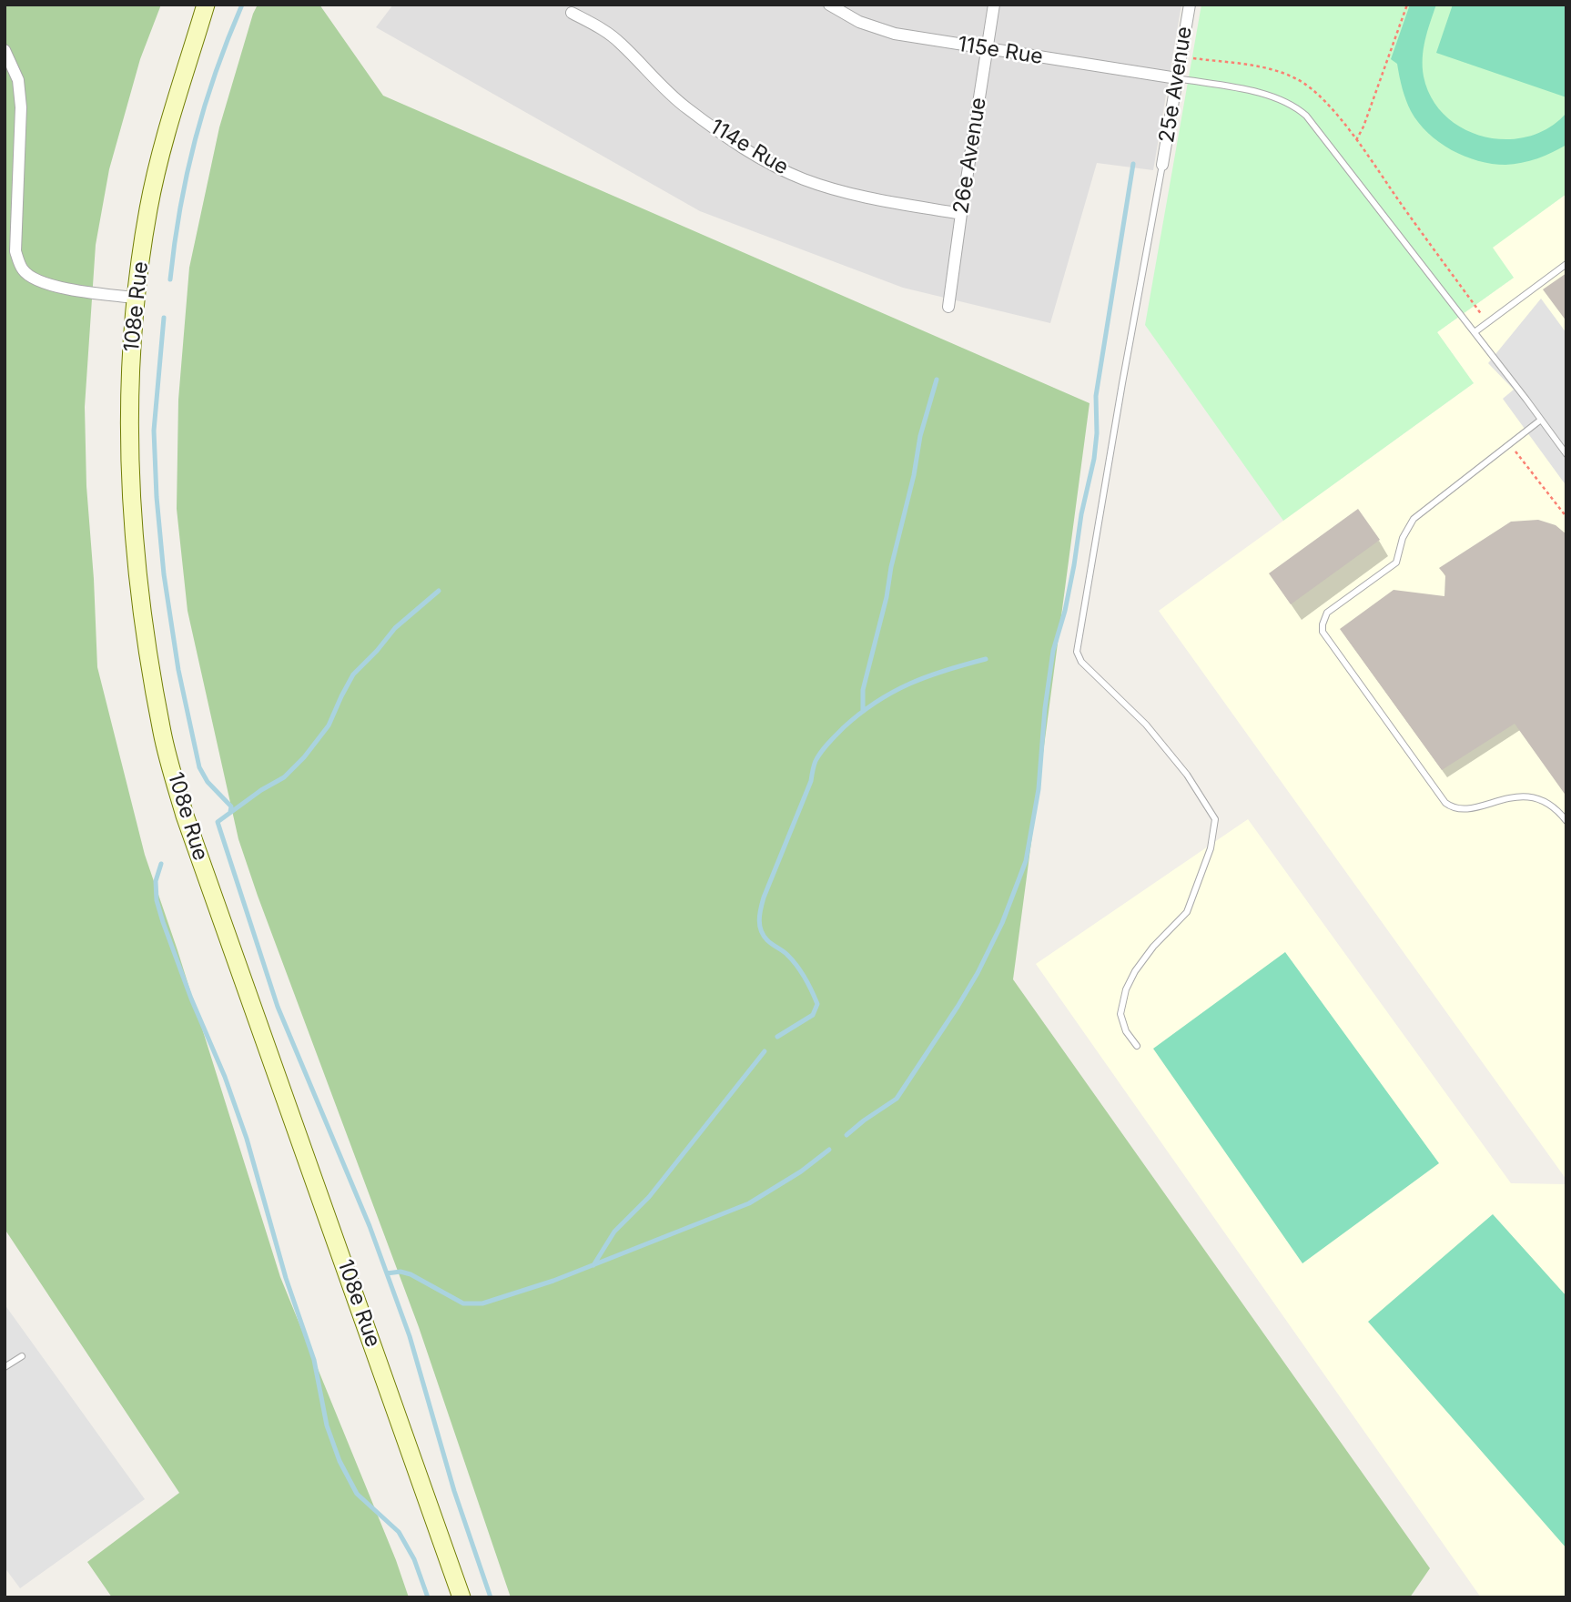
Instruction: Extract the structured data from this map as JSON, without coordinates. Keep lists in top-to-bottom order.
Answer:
{
  "streets": {
    "main road": ["108e Rue"],
    "street": [
      "115e Rue",
      "25e Avenue",
      "114e Rue",
      "26e Avenue"
    ]
  },
  "crossings": [
    ["115e Rue", "25e Avenue"],
    ["115e Rue", "26e Avenue"],
    ["114e Rue", "26e Avenue"]
  ]
}
